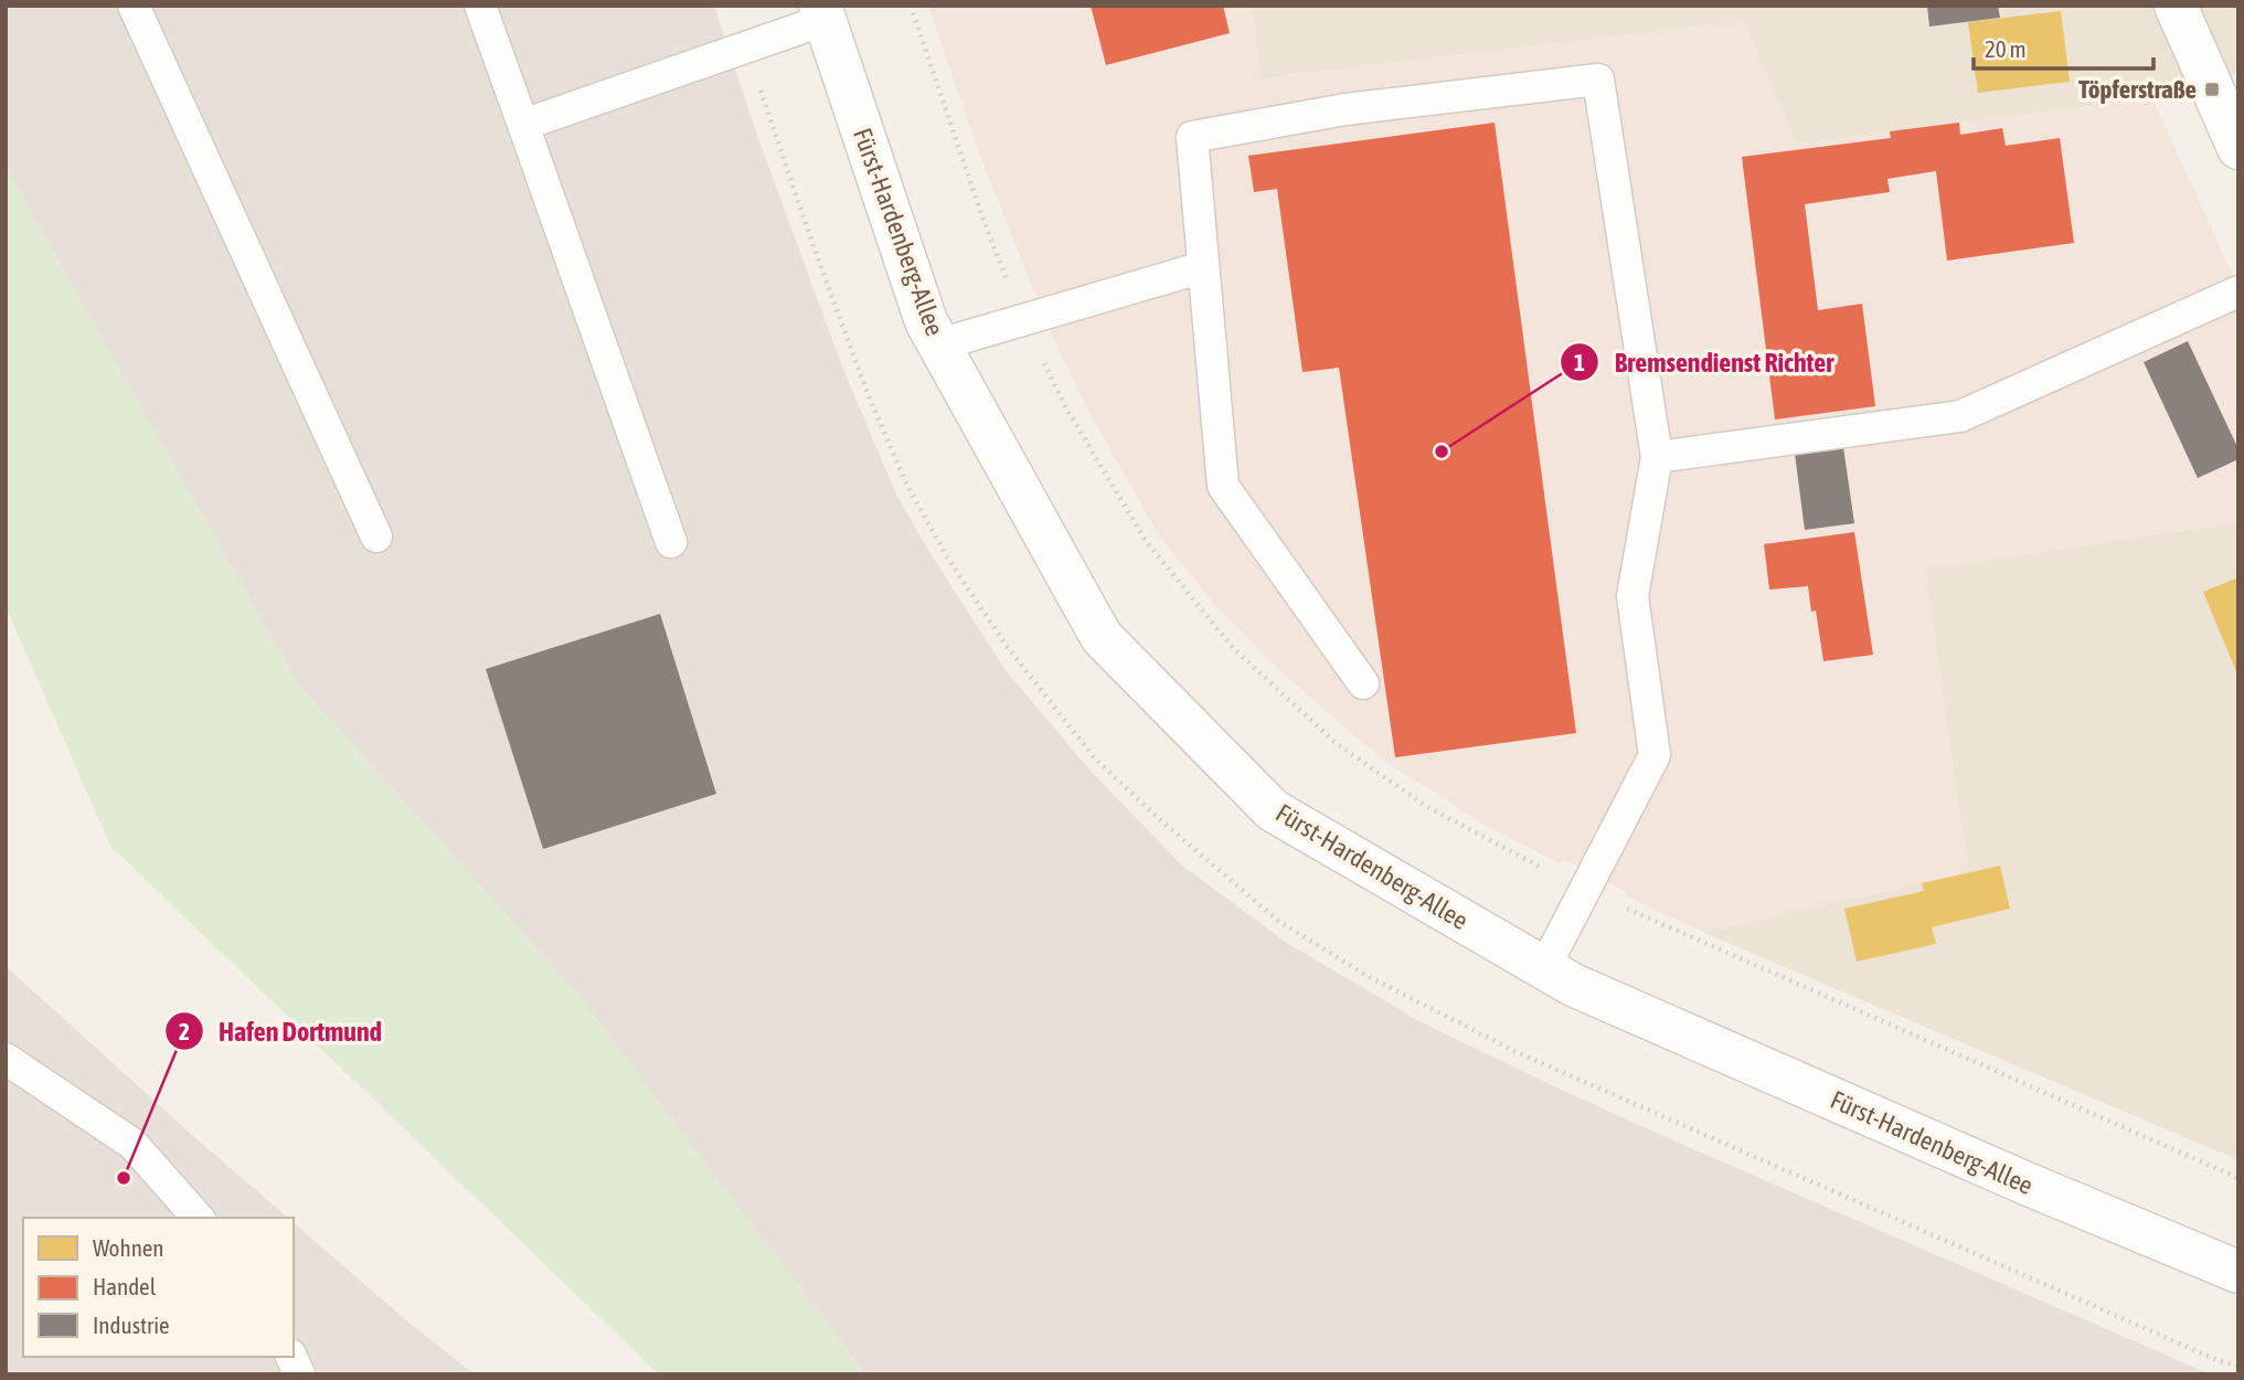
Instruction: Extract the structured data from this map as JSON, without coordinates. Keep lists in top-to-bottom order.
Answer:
{
  "streets": {
    "street": ["Fürst-Hardenberg-Allee"]
  },
  "places": {
    "transit": ["Töpferstraße"],
    "other": ["Bremsendienst Richter", "Hafen Dortmund"]
  },
  "legend": ["Wohnen", "Handel", "Industrie"],
  "scale_bar": "20 m"
}
